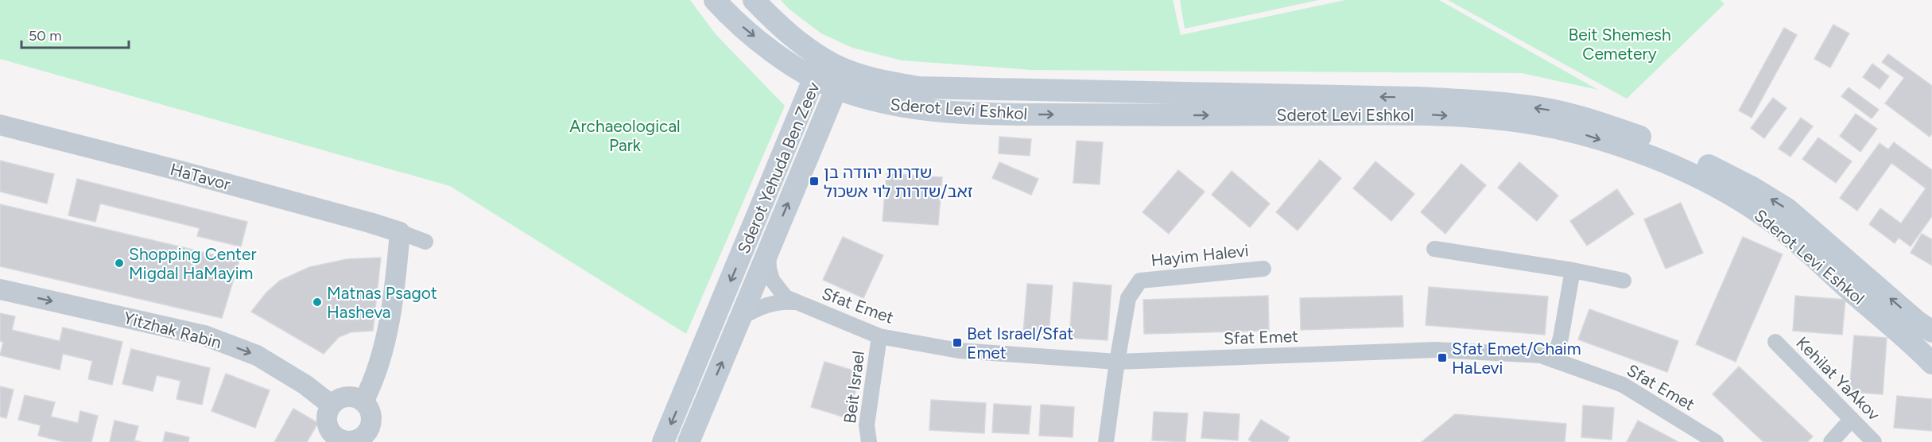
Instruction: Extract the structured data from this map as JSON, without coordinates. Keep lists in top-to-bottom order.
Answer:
{
  "streets": {
    "main road": ["Sderot Levi Eshkol", "Sderot Yehuda Ben Zeev"],
    "street": [
      "HaTavor",
      "Hayim Halevi",
      "Sfat Emet",
      "Yitzhak Rabin",
      "Kehilat YaAkov",
      "Beit Israel"
    ]
  },
  "crossings": [
    ["Sderot Levi Eshkol", "Sderot Yehuda Ben Zeev"],
    ["Sderot Yehuda Ben Zeev", "Sfat Emet"],
    ["Hayim Halevi", "Sfat Emet"],
    ["Sfat Emet", "Beit Israel"]
  ],
  "one_way": ["Yitzhak Rabin"],
  "parks": ["Beit Shemesh Cemetery", "Archaeological Park"],
  "places": {
    "transit": ["שדרות יהודה בן זאב/שדרות לוי אשכול", "Bet Israel/Sfat Emet", "Sfat Emet/Chaim HaLevi"],
    "other": ["Shopping Center Migdal HaMayim", "Matnas Psagot Hasheva"]
  },
  "scale_bar": "50 m"
}
